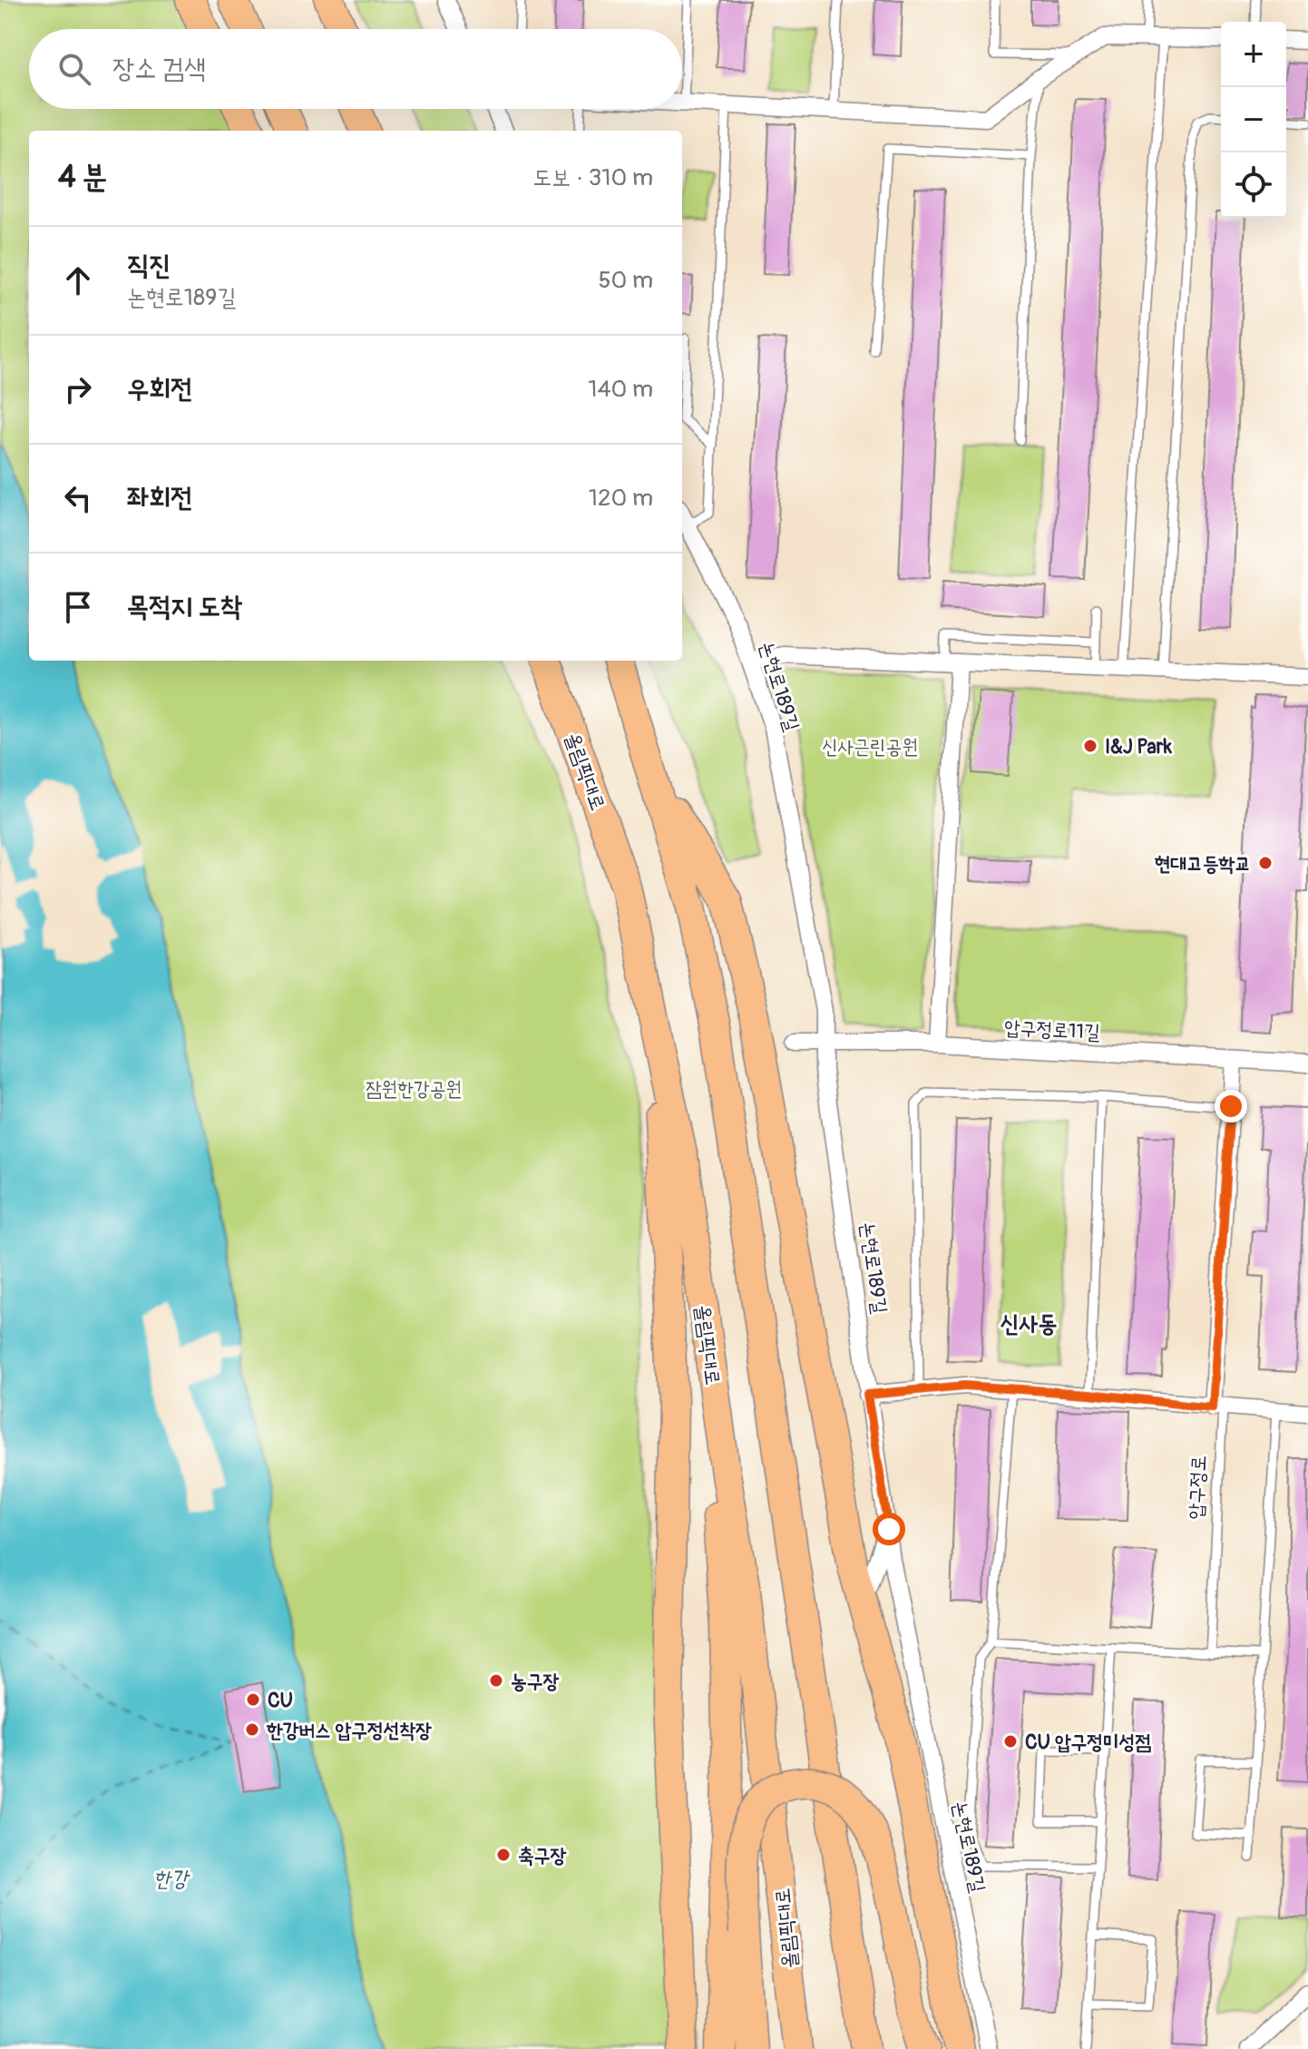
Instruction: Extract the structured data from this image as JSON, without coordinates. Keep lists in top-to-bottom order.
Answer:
{
  "streets": {
    "highway": ["올림픽대로"],
    "street": ["논현로189길", "압구정로11길"],
    "lane": ["압구정로"]
  },
  "crossings": [
    ["논현로189길", "압구정로11길"]
  ],
  "districts": ["신사동"],
  "water": ["한강"],
  "parks": ["신사근린공원", "잠원한강공원"],
  "places": [
    "I&J Park",
    "현대고등학교",
    "농구장",
    "CU",
    "한강버스 압구정선착장",
    "CU 압구정미성점",
    "축구장"
  ],
  "page": {
    "map_buttons": ["+", "−"],
    "search": "장소 검색",
    "heading": ["4 분", "도보 · 310 m"],
    "list": [
      ["직진", "논현로189길", "50 m"],
      ["우회전", "140 m"],
      ["좌회전", "120 m"],
      "목적지 도착"
    ]
  }
}
